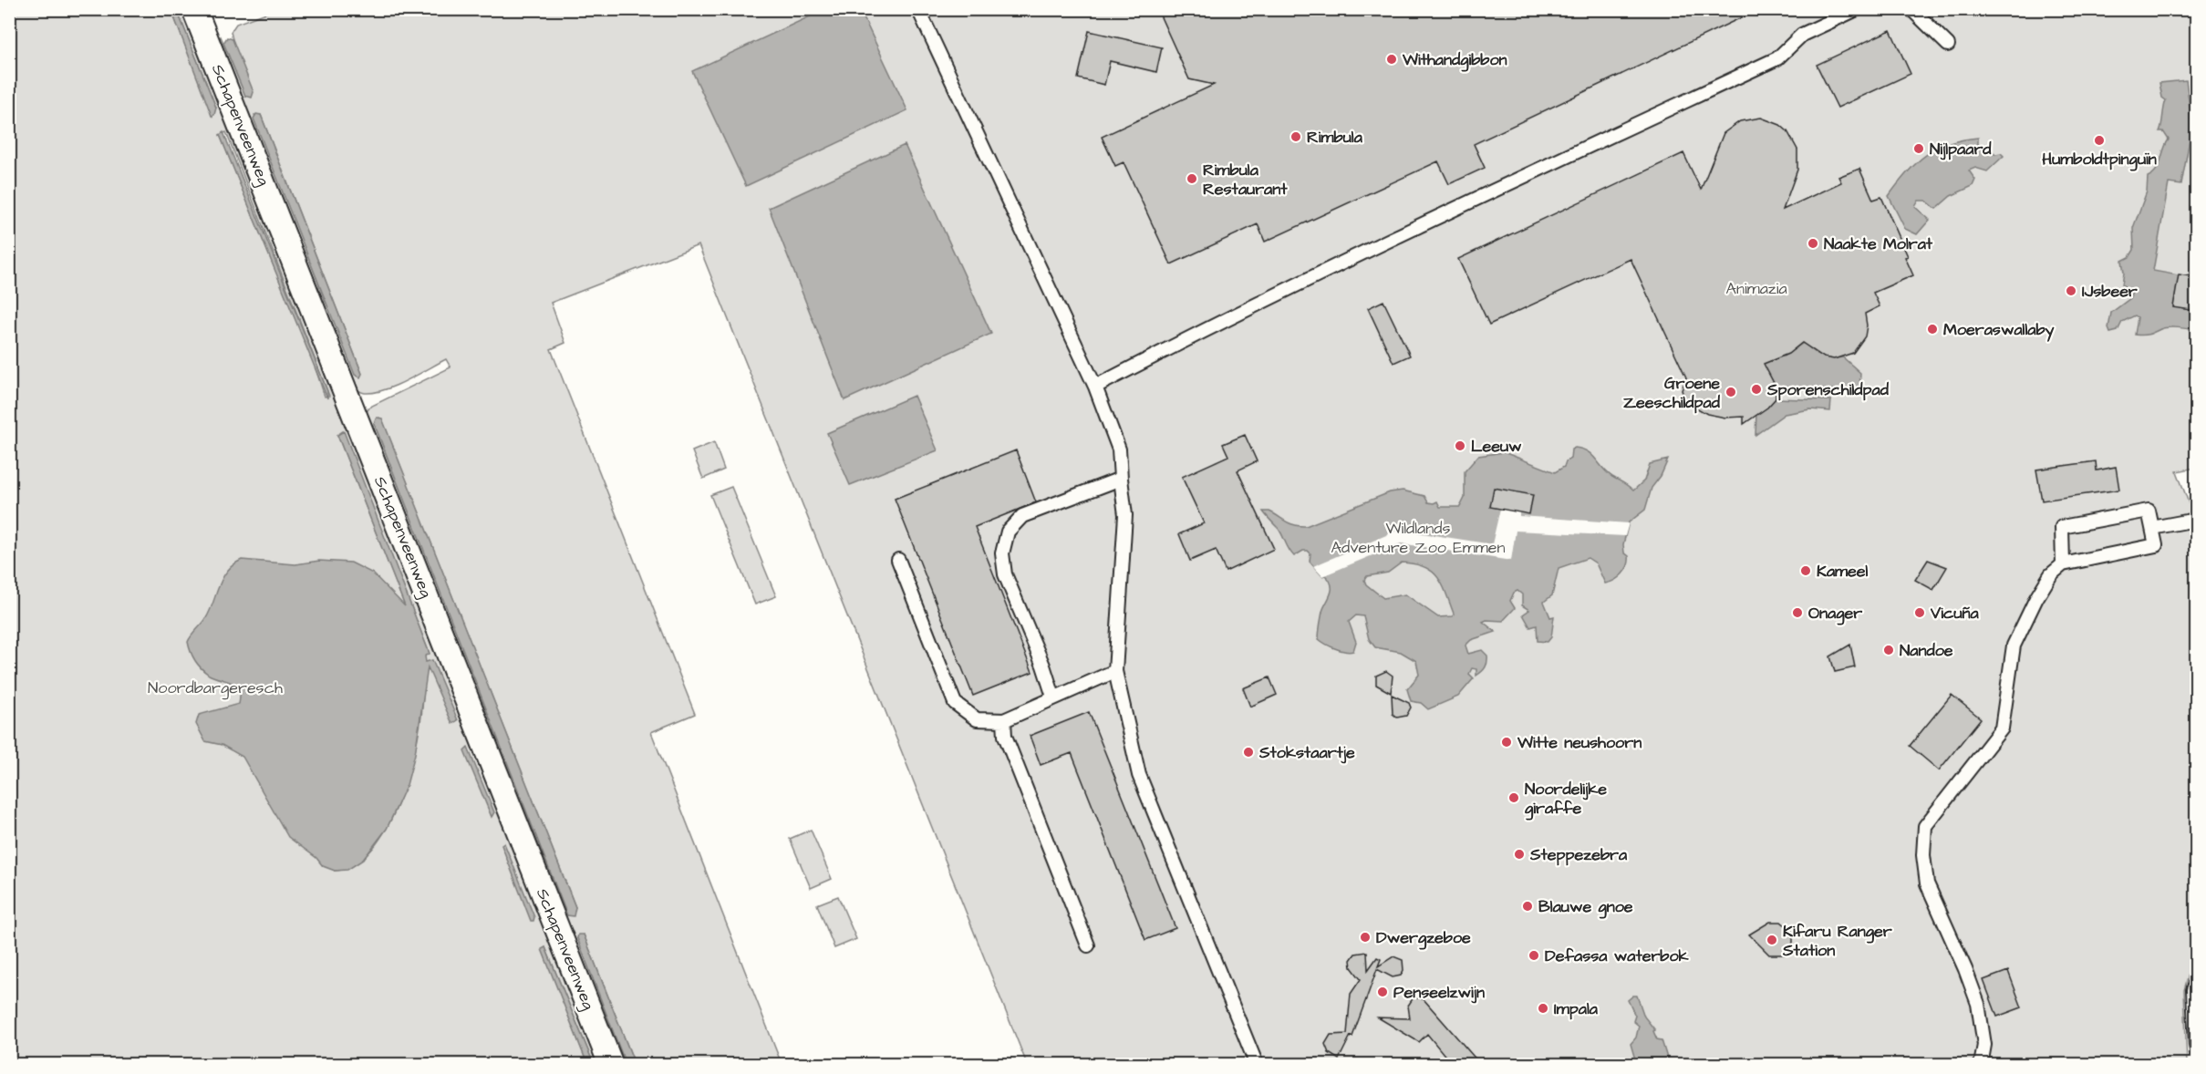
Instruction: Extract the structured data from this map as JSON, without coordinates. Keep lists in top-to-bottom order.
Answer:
{
  "streets": {
    "street": ["Schapenveenweg"]
  },
  "parks": ["Animazia", "Wildlands Adventure Zoo Emmen", "Noordbargeresch"],
  "places": [
    "Withandgibbon",
    "Rimbula",
    "Humboldtpinguïn",
    "Nijlpaard",
    "Rimbula Restaurant",
    "Naakte Molrat",
    "IJsbeer",
    "Moeraswallaby",
    "Sporenschildpad",
    "Groene Zeeschildpad",
    "Leeuw",
    "Kameel",
    "Onager",
    "Vicuña",
    "Nandoe",
    "Witte neushoorn",
    "Stokstaartje",
    "Noordelijke giraffe",
    "Steppezebra",
    "Blauwe gnoe",
    "Dwergzeboe",
    "Kifaru Ranger Station",
    "Defassa waterbok",
    "Penseelzwijn",
    "Impala"
  ]
}
